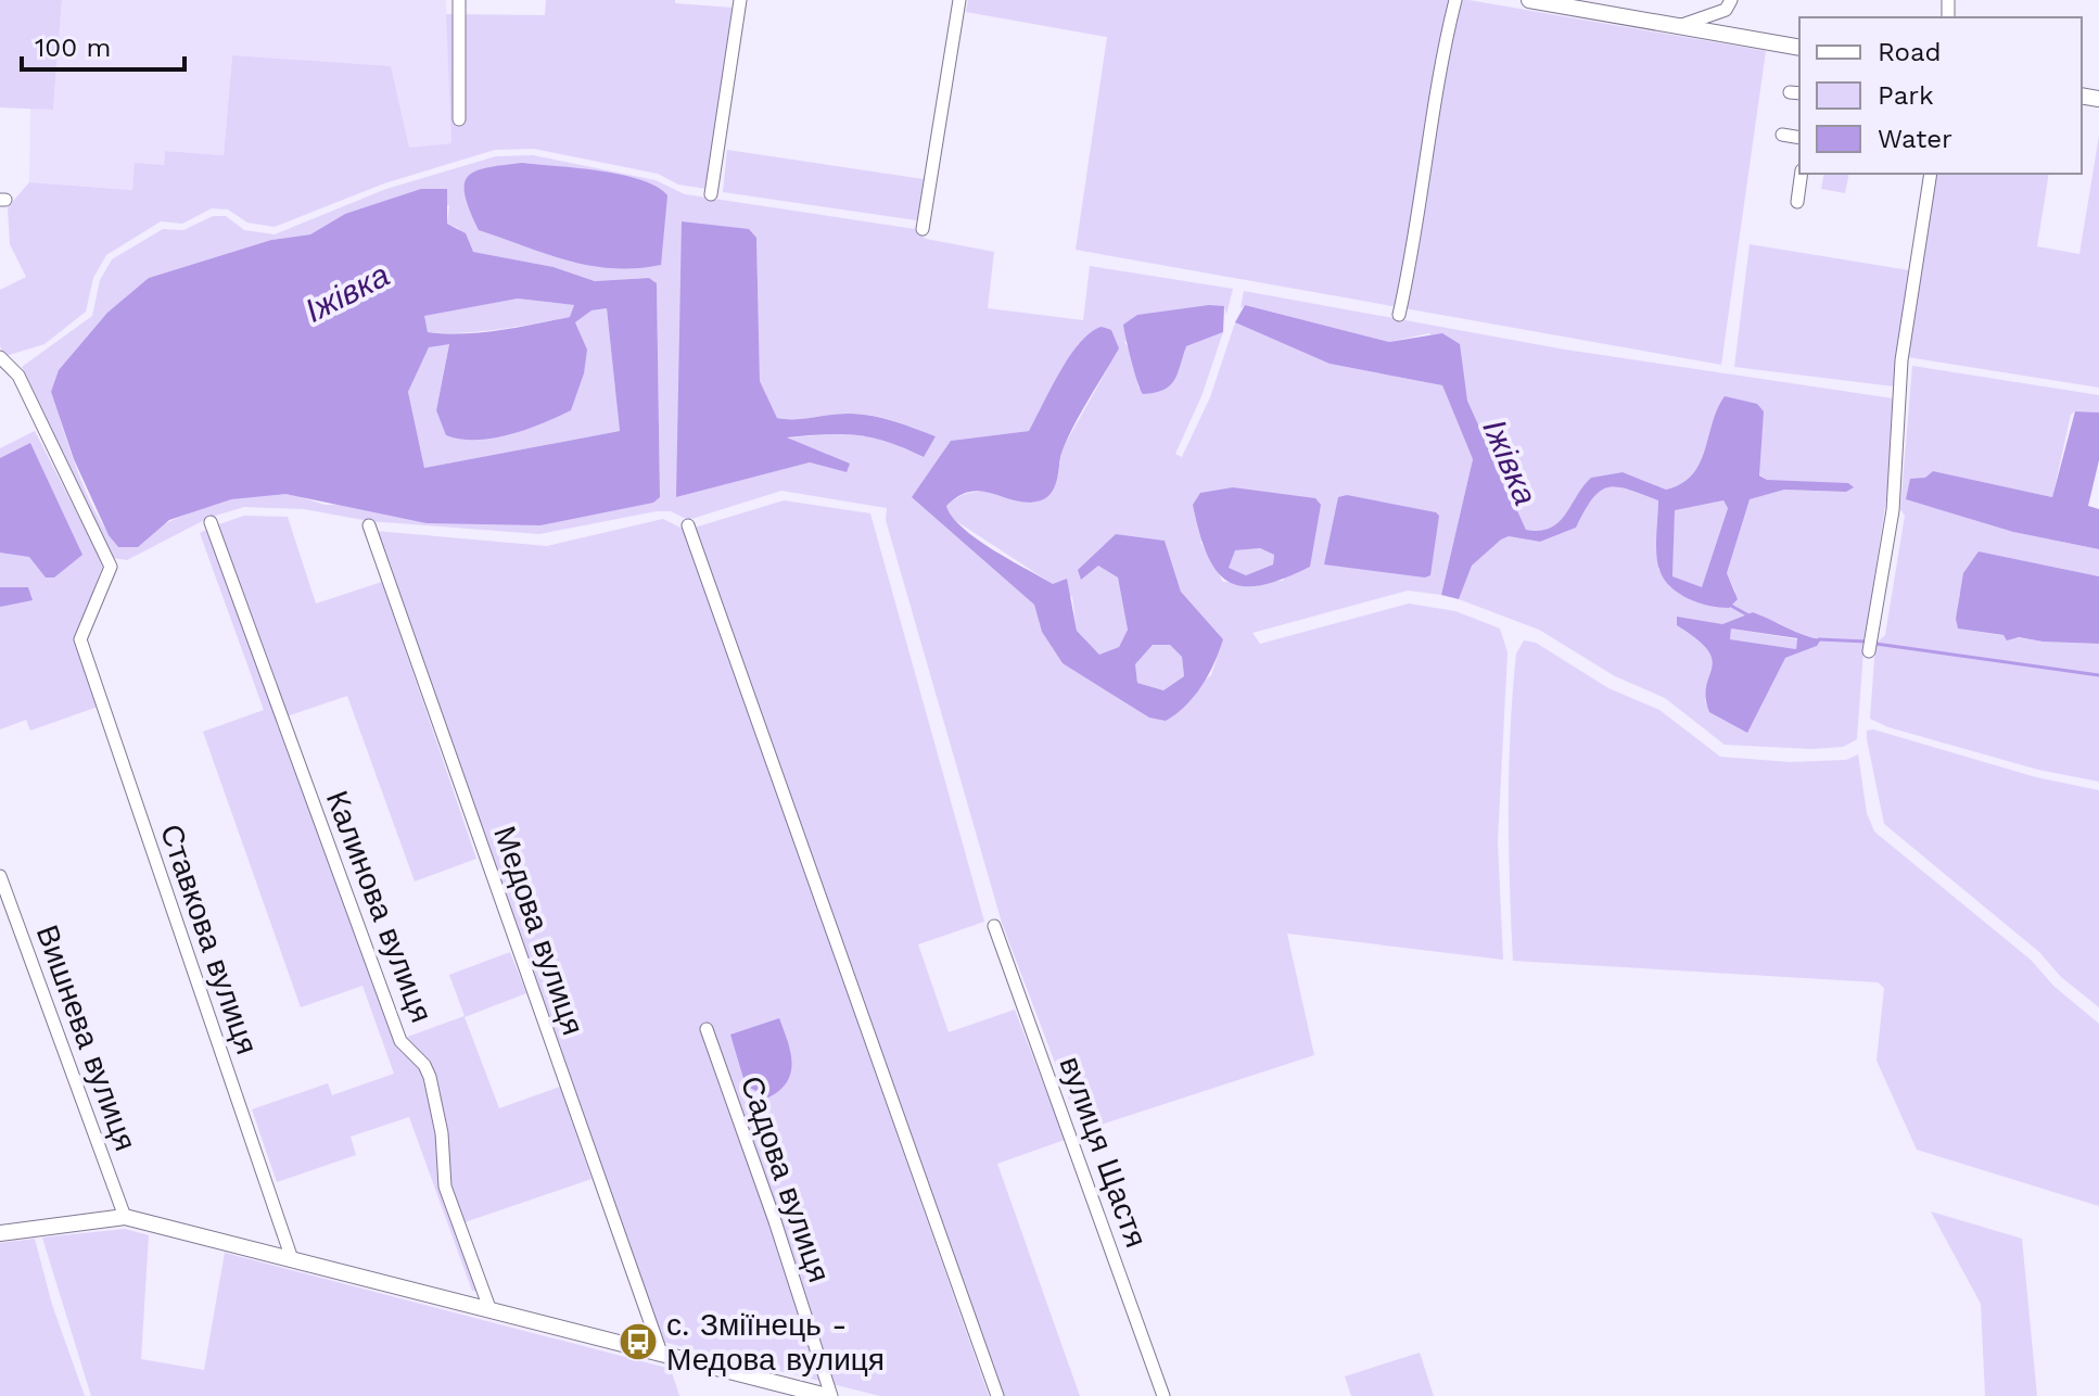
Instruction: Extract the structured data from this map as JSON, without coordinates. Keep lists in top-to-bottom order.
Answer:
{
  "streets": {
    "street": [
      "Калинова вулиця",
      "Медова вулиця",
      "Ставкова вулиця",
      "Вишнева вулиця",
      "вулиця Щастя",
      "Садова вулиця"
    ]
  },
  "water": ["Іжівка"],
  "places": {
    "bus stop": ["с. Зміїнець - Медова вулиця"]
  },
  "legend": ["Road", "Park", "Water"],
  "scale_bar": "100 m"
}
